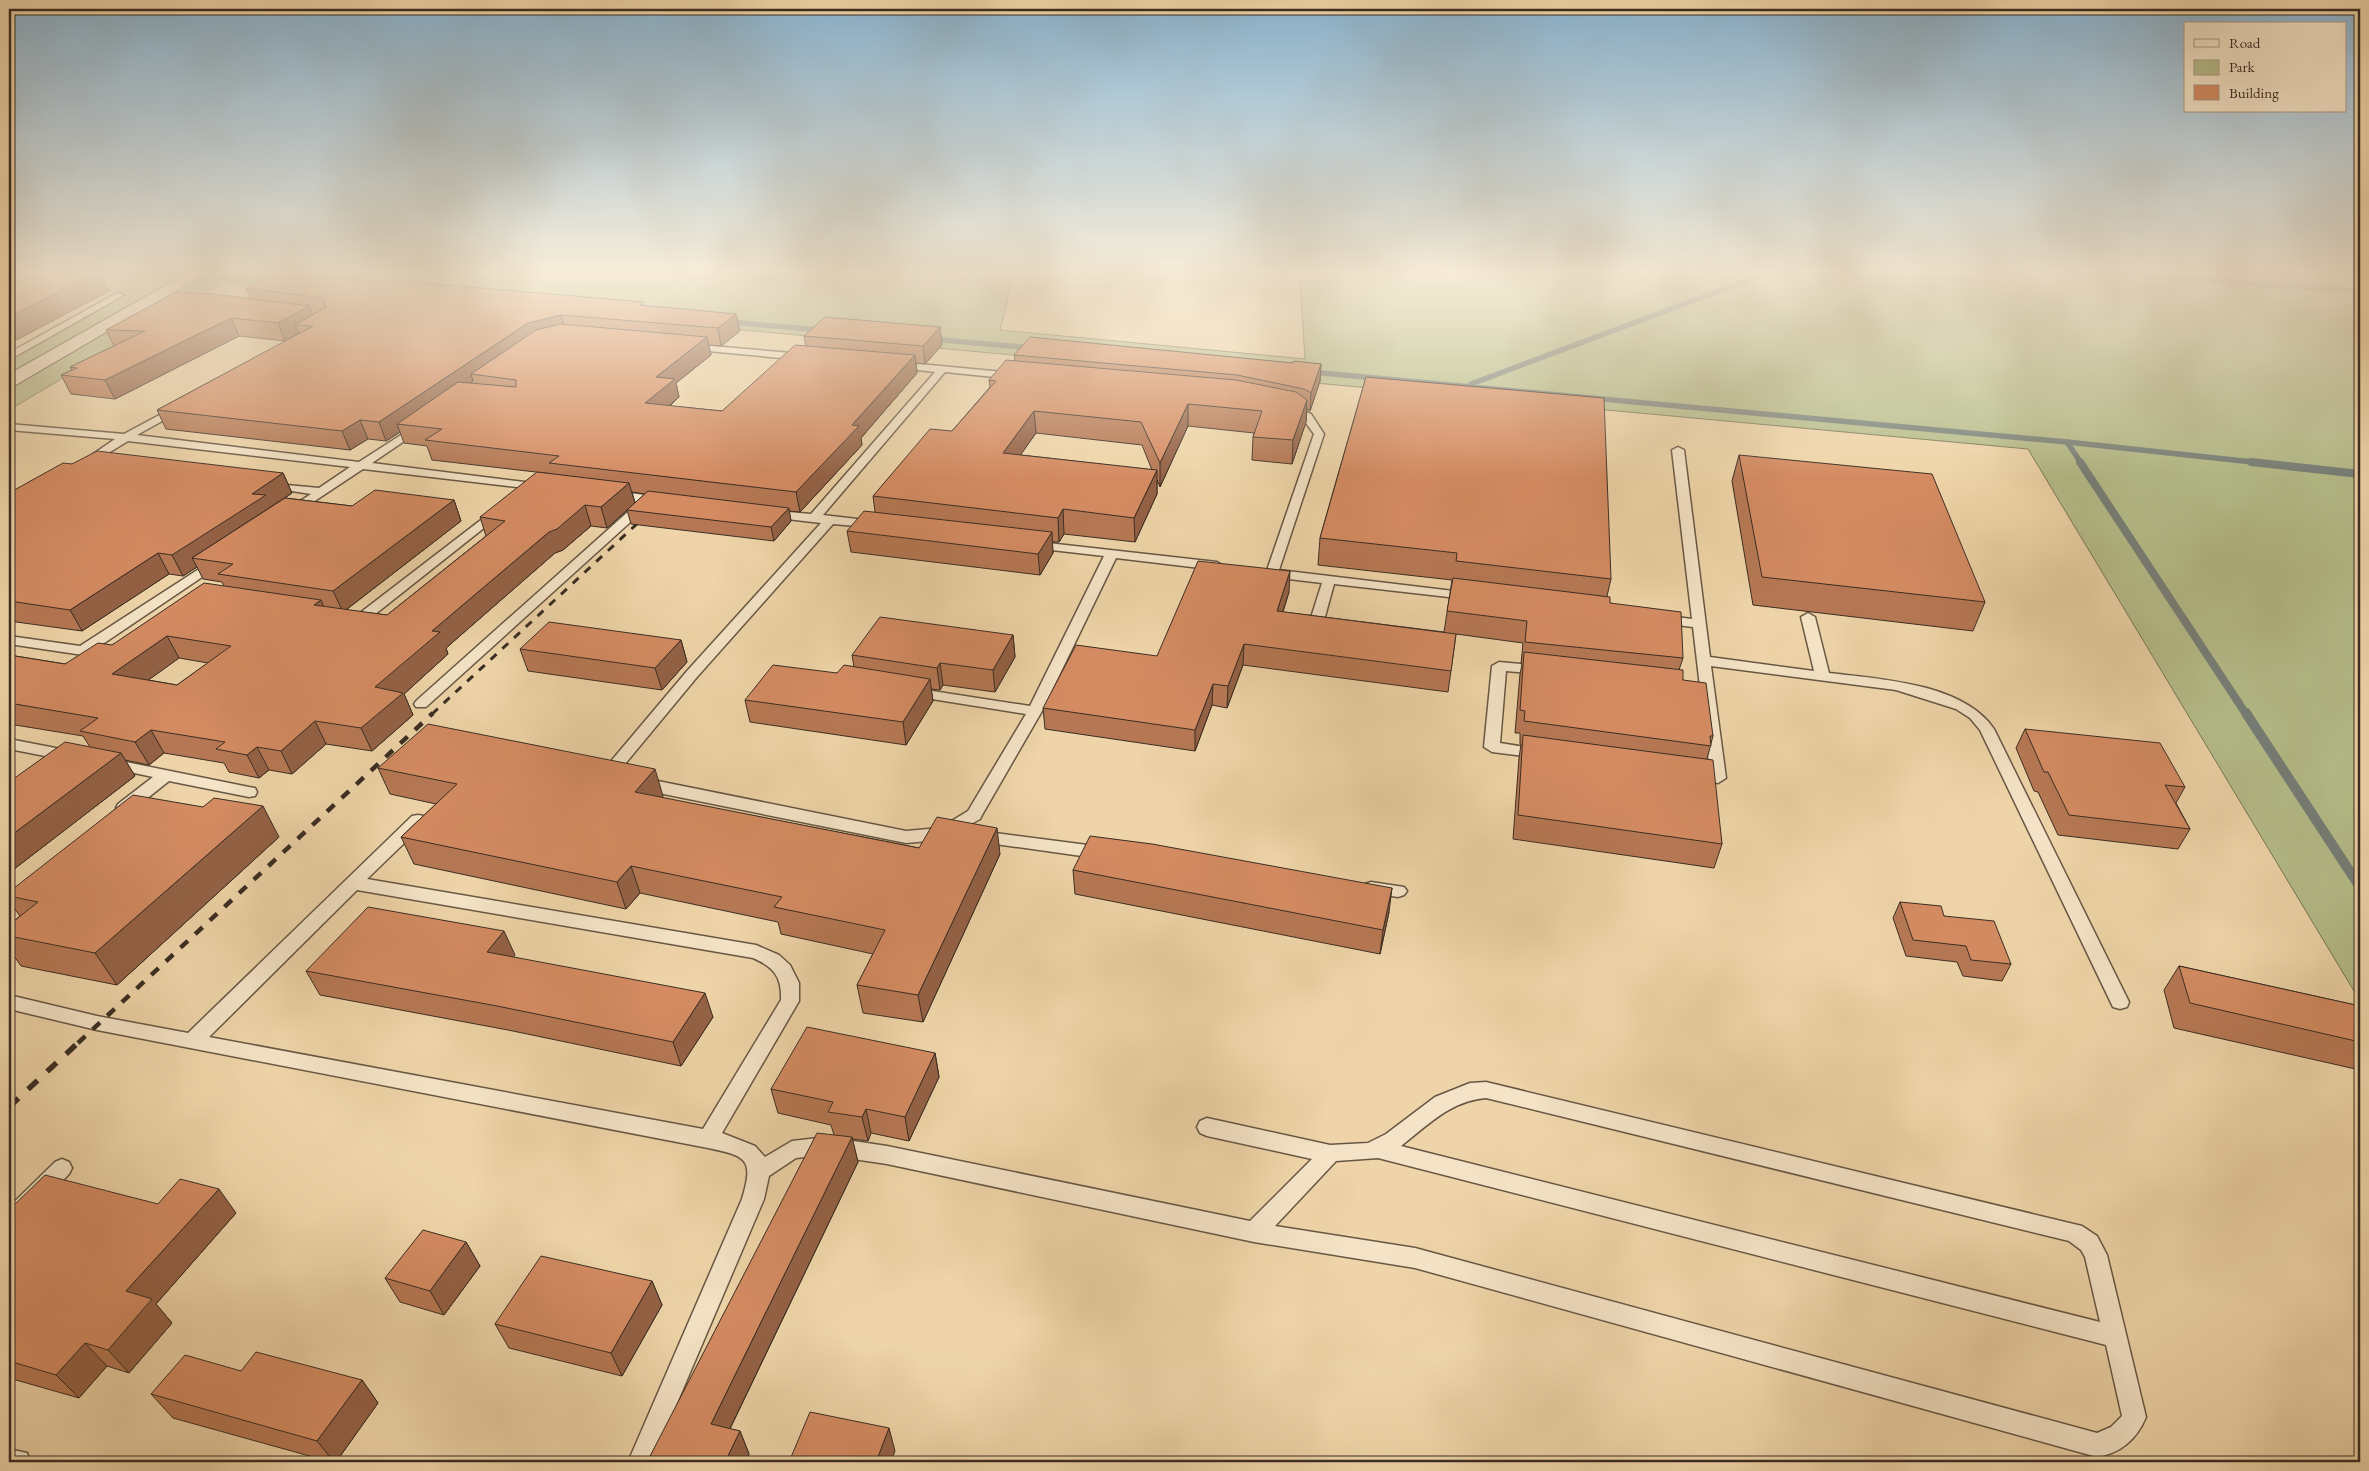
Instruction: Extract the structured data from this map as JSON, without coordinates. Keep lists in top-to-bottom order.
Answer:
{
  "legend": ["Road", "Park", "Building"]
}
